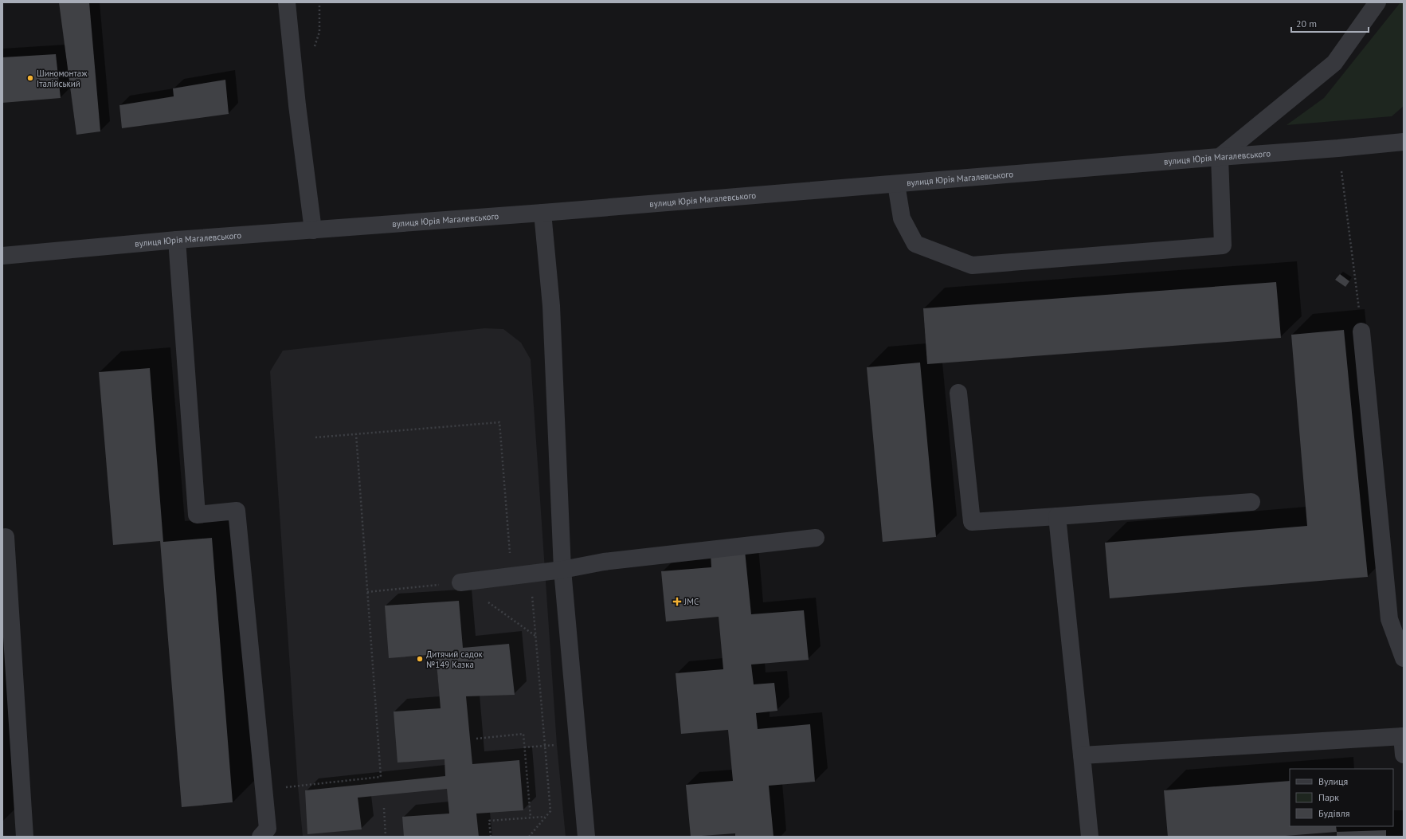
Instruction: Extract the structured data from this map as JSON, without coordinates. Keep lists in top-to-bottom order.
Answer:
{
  "streets": {
    "street": ["вулиця Юрія Магалевського"]
  },
  "places": {
    "other": ["Шиномонтаж Італійський", "Дитячий садок №149 Казка"],
    "health": ["JMC"]
  },
  "legend": ["Вулиця", "Парк", "Будівля"],
  "scale_bar": "20 m"
}
